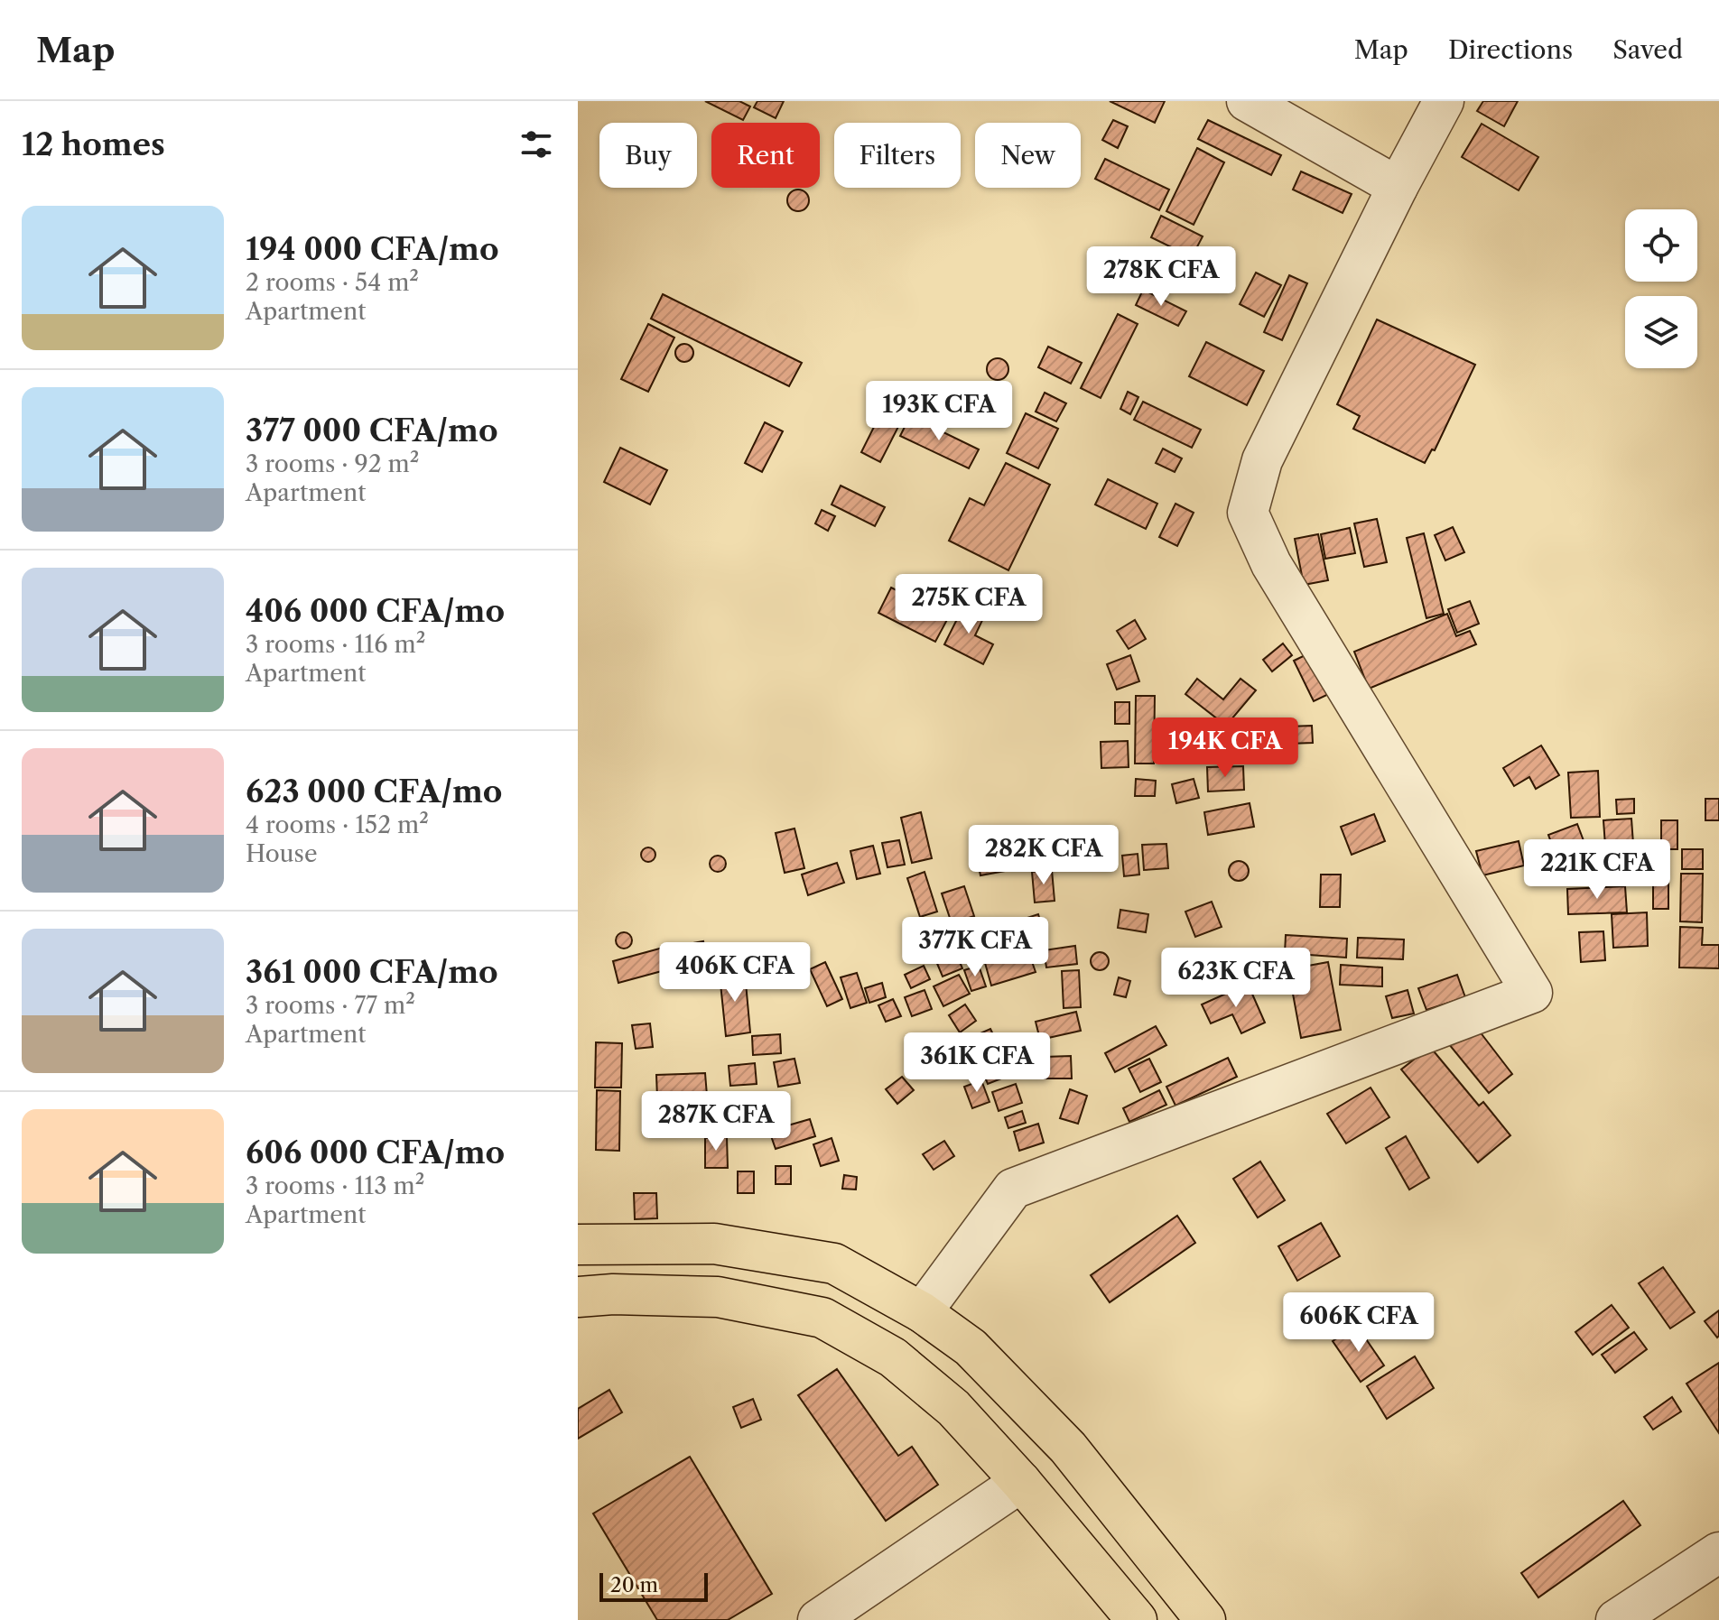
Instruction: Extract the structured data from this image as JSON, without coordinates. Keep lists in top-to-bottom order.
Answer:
{
  "scale_bar": "20 m",
  "page": {
    "header": "Map",
    "nav": ["Map", "Directions", "Saved"],
    "heading": "12 homes",
    "chip": [
      "Buy",
      "Rent",
      "Filters",
      "New"
    ],
    "list": [
      {
        "name": "194 000 CFA/mo",
        "note": "2 rooms · 54 m² · Apartment"
      },
      {
        "name": "377 000 CFA/mo",
        "note": "3 rooms · 92 m² · Apartment"
      },
      {
        "name": "406 000 CFA/mo",
        "note": "3 rooms · 116 m² · Apartment"
      },
      {
        "name": "623 000 CFA/mo",
        "note": "4 rooms · 152 m² · House"
      },
      {
        "name": "361 000 CFA/mo",
        "note": "3 rooms · 77 m² · Apartment"
      },
      {
        "name": "606 000 CFA/mo",
        "note": "3 rooms · 113 m² · Apartment"
      }
    ],
    "price": [
      "278K CFA",
      "193K CFA",
      "275K CFA",
      "194K CFA",
      "282K CFA",
      "221K CFA",
      "377K CFA",
      "406K CFA",
      "623K CFA",
      "361K CFA",
      "287K CFA",
      "606K CFA"
    ],
    "scale": "20 m"
  }
}
